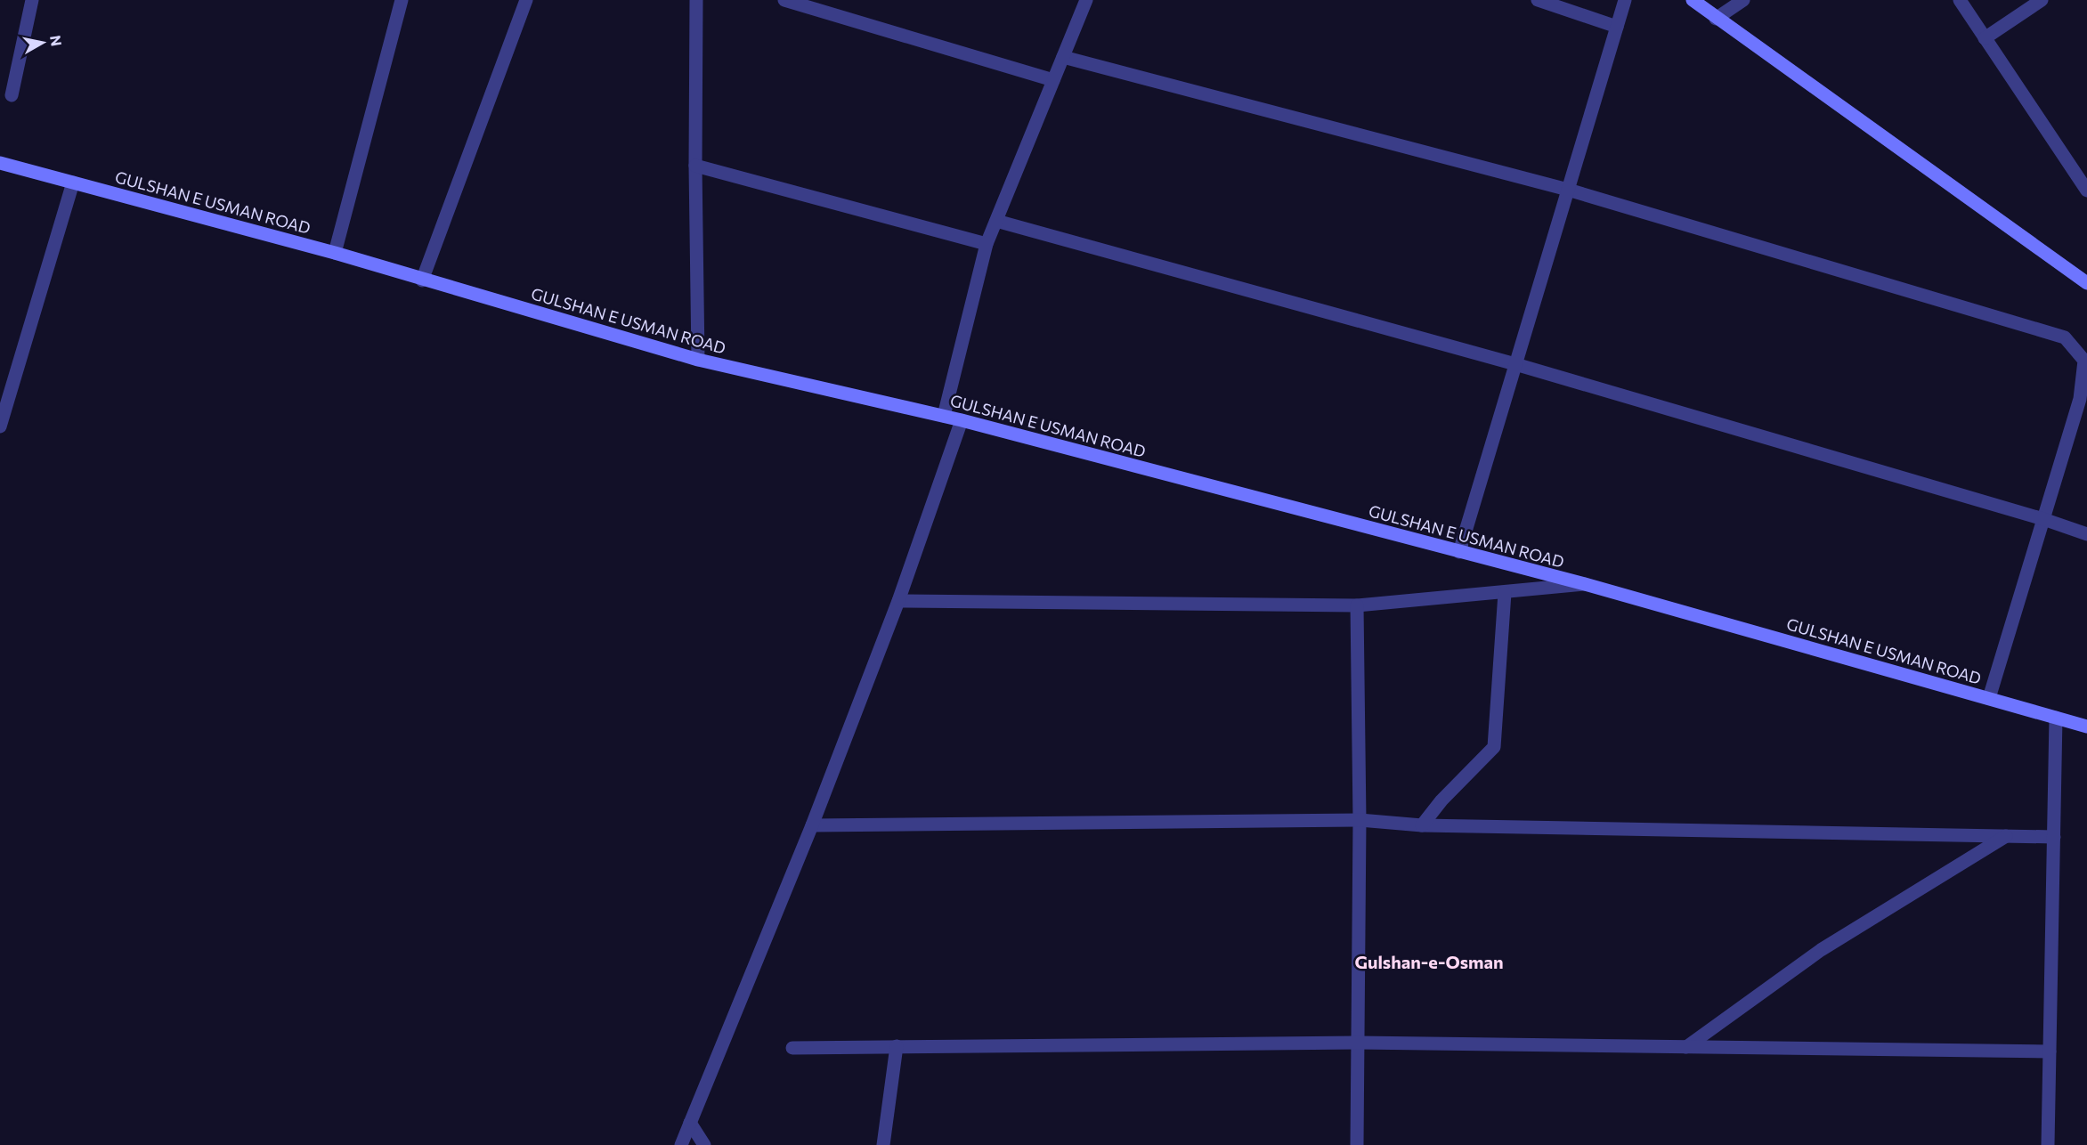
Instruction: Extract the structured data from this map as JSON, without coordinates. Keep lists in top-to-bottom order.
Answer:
{
  "streets": {
    "street": ["GULSHAN E USMAN ROAD"]
  },
  "districts": ["Gulshan-e-Osman"],
  "north": "right"
}
